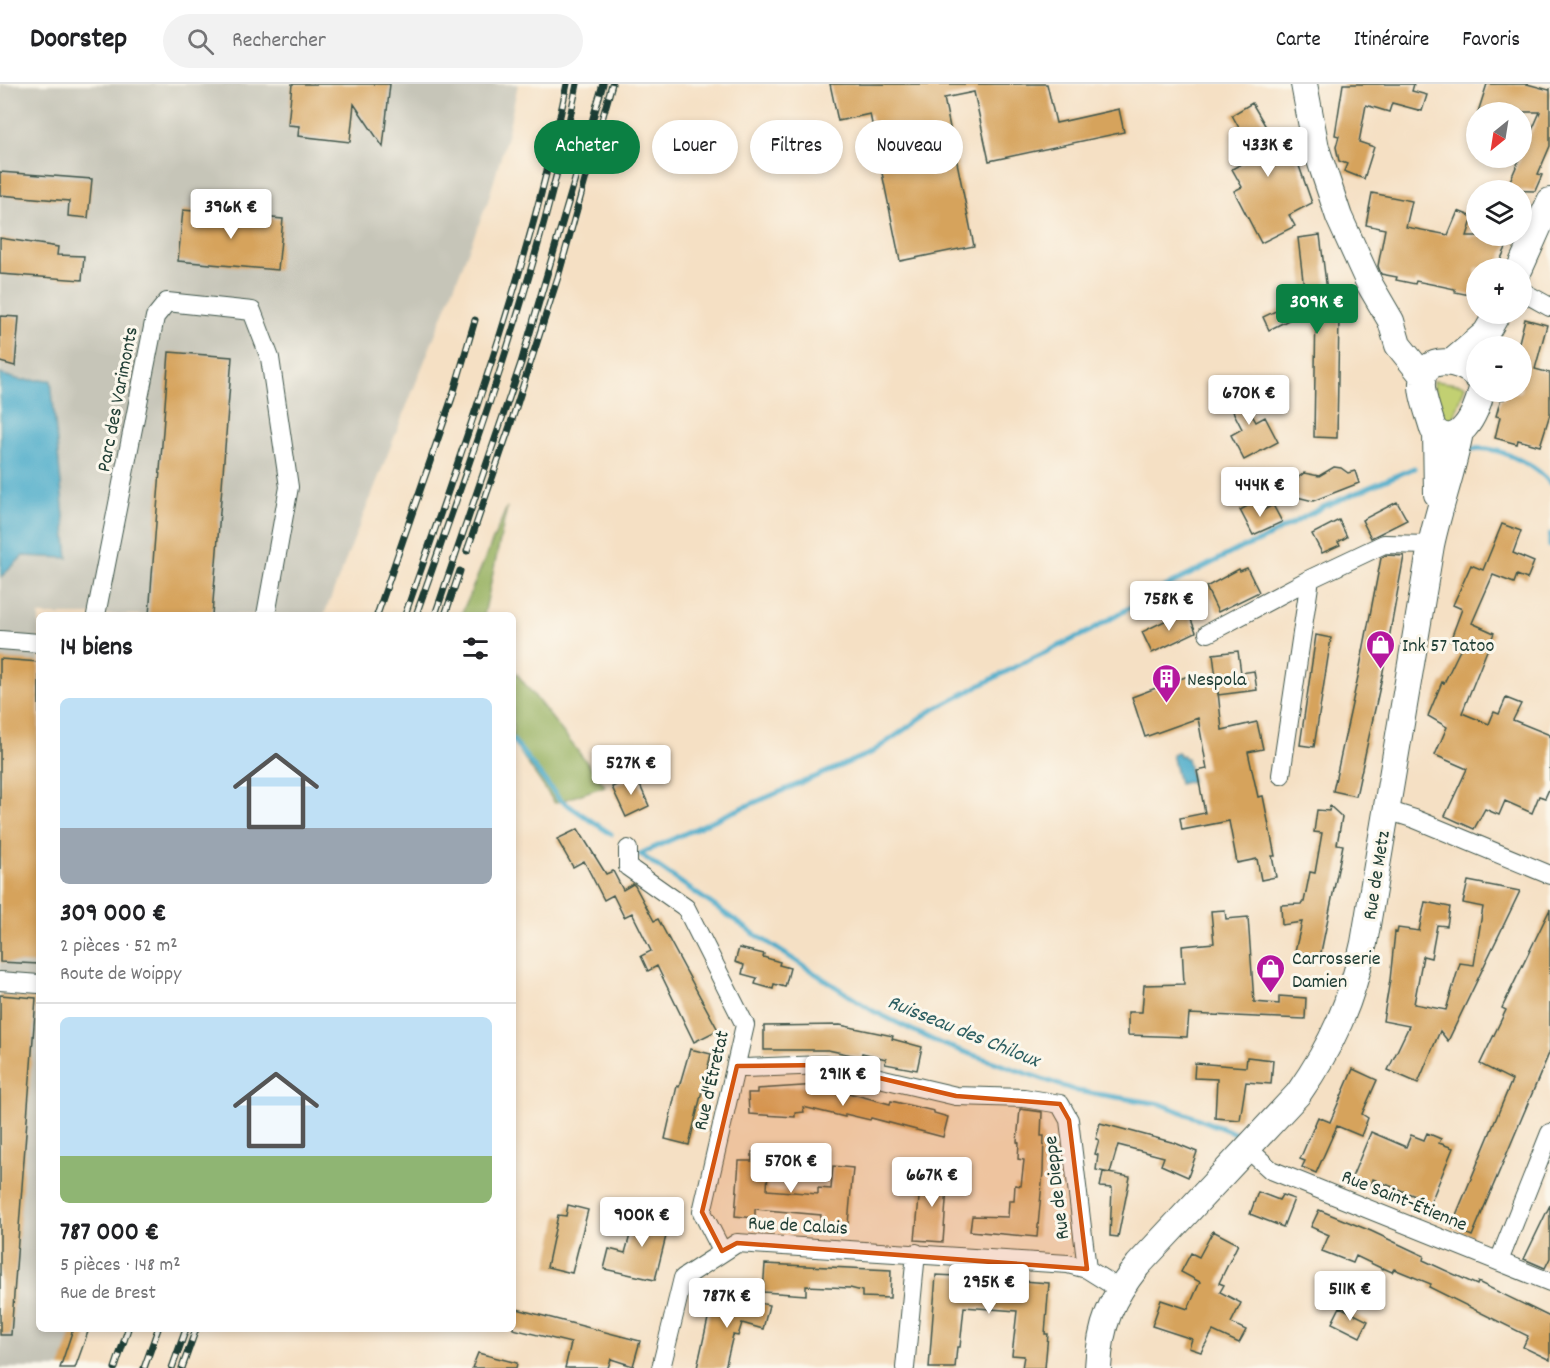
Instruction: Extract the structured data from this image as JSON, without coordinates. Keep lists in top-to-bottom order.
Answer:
{
  "streets": {
    "street": [
      "Parc des Varimonts",
      "Rue de Metz",
      "Rue d'Étretat",
      "Rue de Dieppe",
      "Rue Saint-Étienne",
      "Rue de Calais"
    ]
  },
  "crossings": [
    ["Rue de Metz", "Rue Saint-Étienne"],
    ["Rue de Metz", "Rue de Calais"],
    ["Rue d'Étretat", "Rue de Dieppe"],
    ["Rue d'Étretat", "Rue de Calais"],
    ["Rue de Dieppe", "Rue de Calais"]
  ],
  "water": ["Ruisseau des Chiloux"],
  "places": {
    "shop": ["Ink 57 Tatoo", "Carrosserie Damien"],
    "building": ["Nespola"]
  },
  "north": "bottom left",
  "page": {
    "header": "Doorstep",
    "search": "Rechercher",
    "nav": ["Carte", "Itinéraire", "Favoris"],
    "map_buttons": ["+", "−"],
    "chip": [
      "Acheter",
      "Louer",
      "Filtres",
      "Nouveau"
    ],
    "price": [
      "433K €",
      "396K €",
      "309K €",
      "670K €",
      "444K €",
      "758K €",
      "527K €",
      "291K €",
      "570K €",
      "667K €",
      "900K €",
      "295K €",
      "511K €",
      "787K €"
    ],
    "heading": "14 biens",
    "list": [
      {
        "name": "309 000 €",
        "note": "2 pièces · 52 m² · Route de Woippy"
      },
      {
        "name": "787 000 €",
        "note": "5 pièces · 148 m² · Rue de Brest"
      }
    ]
  }
}
